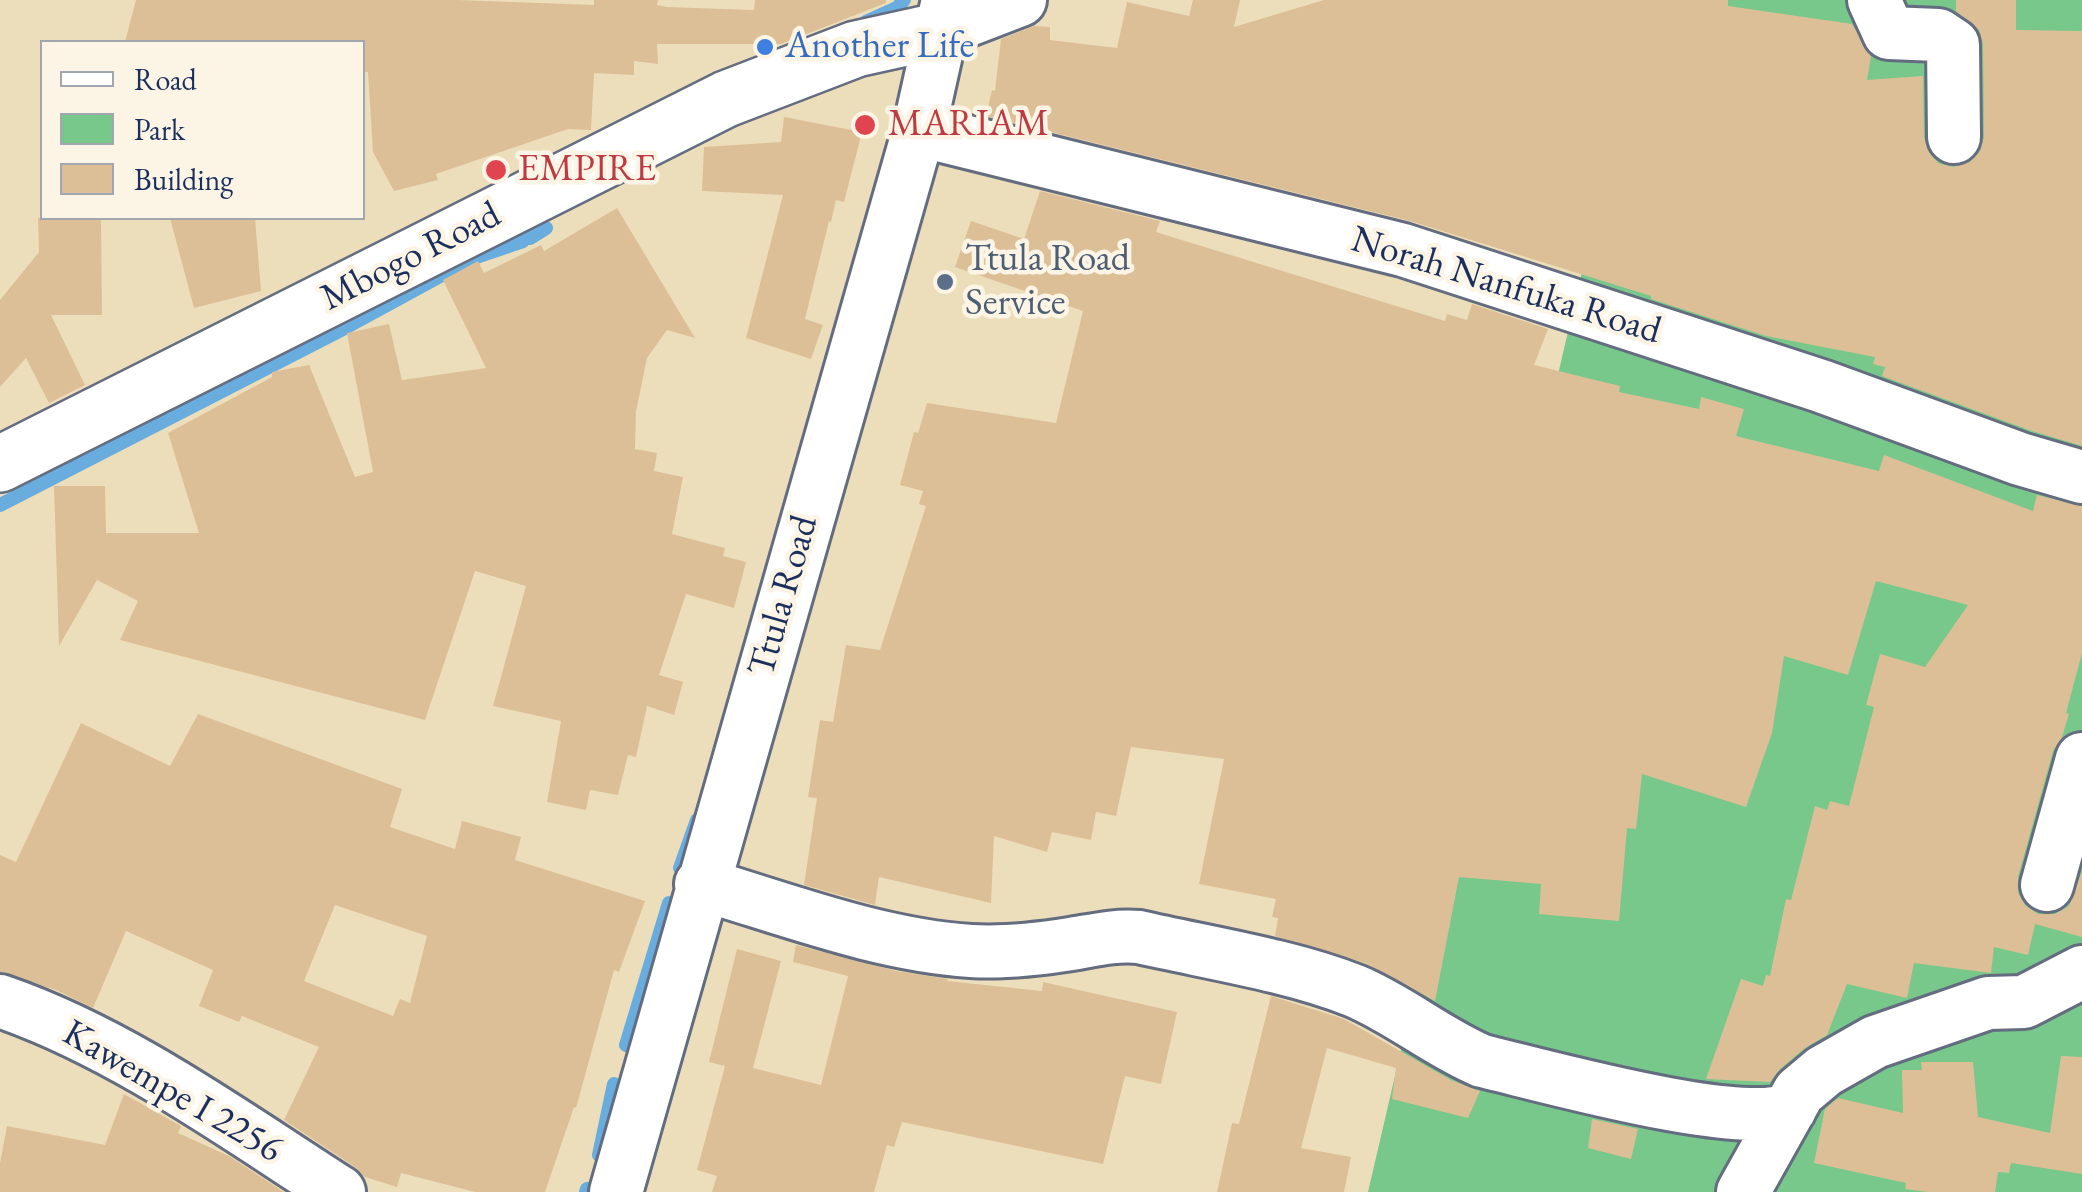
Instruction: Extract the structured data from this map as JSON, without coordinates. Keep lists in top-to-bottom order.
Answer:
{
  "streets": {
    "street": [
      "Mbogo Road",
      "Norah Nanfuka Road",
      "Ttula Road",
      "Kawempe I 2256"
    ]
  },
  "crossings": [
    ["Mbogo Road", "Ttula Road"],
    ["Norah Nanfuka Road", "Ttula Road"]
  ],
  "places": [
    "Another Life",
    "MARIAM",
    "EMPIRE",
    "Ttula Road Service"
  ],
  "legend": ["Road", "Park", "Building"]
}
